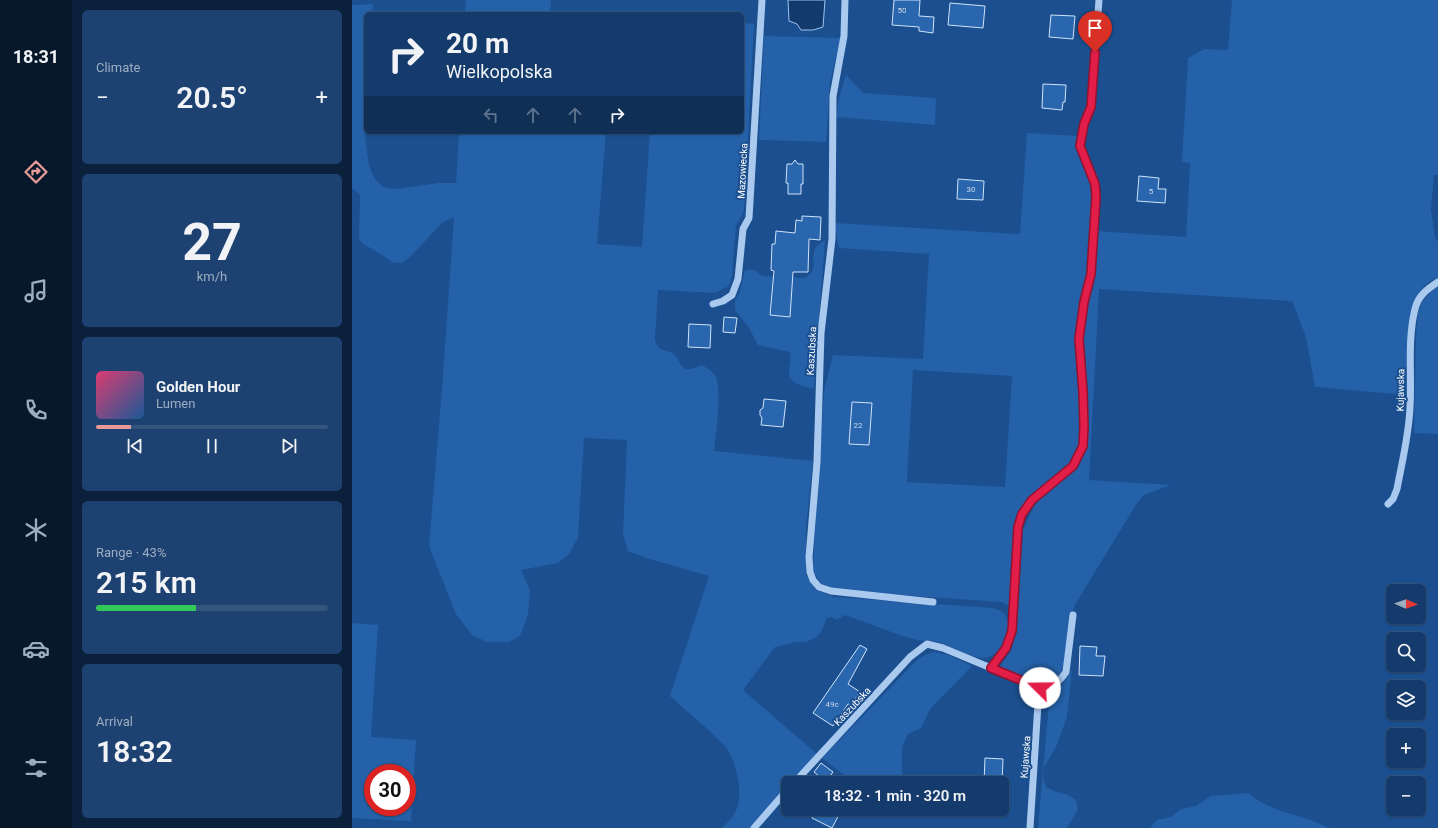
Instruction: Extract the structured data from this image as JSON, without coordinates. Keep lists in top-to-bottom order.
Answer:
{
  "streets": {
    "street": ["Mazowiecka", "Kaszubska", "Kujawska"]
  },
  "house_numbers": [
    "50",
    "30",
    "5",
    "22",
    "49c"
  ],
  "north": "right",
  "page": {
    "tabs": "18:31",
    "tile": [
      "Climate",
      ["27", "km/h"],
      ["Range · 43%", "215 km"],
      ["Arrival", "18:32"]
    ],
    "turn": ["20 m", "Wielkopolska"],
    "heat": ["−", "20.5°", "+"],
    "song": ["Golden Hour", "Lumen"],
    "map_buttons": ["+", "−"],
    "limit": "30",
    "trip": "18:32 · 1 min · 320 m"
  }
}
